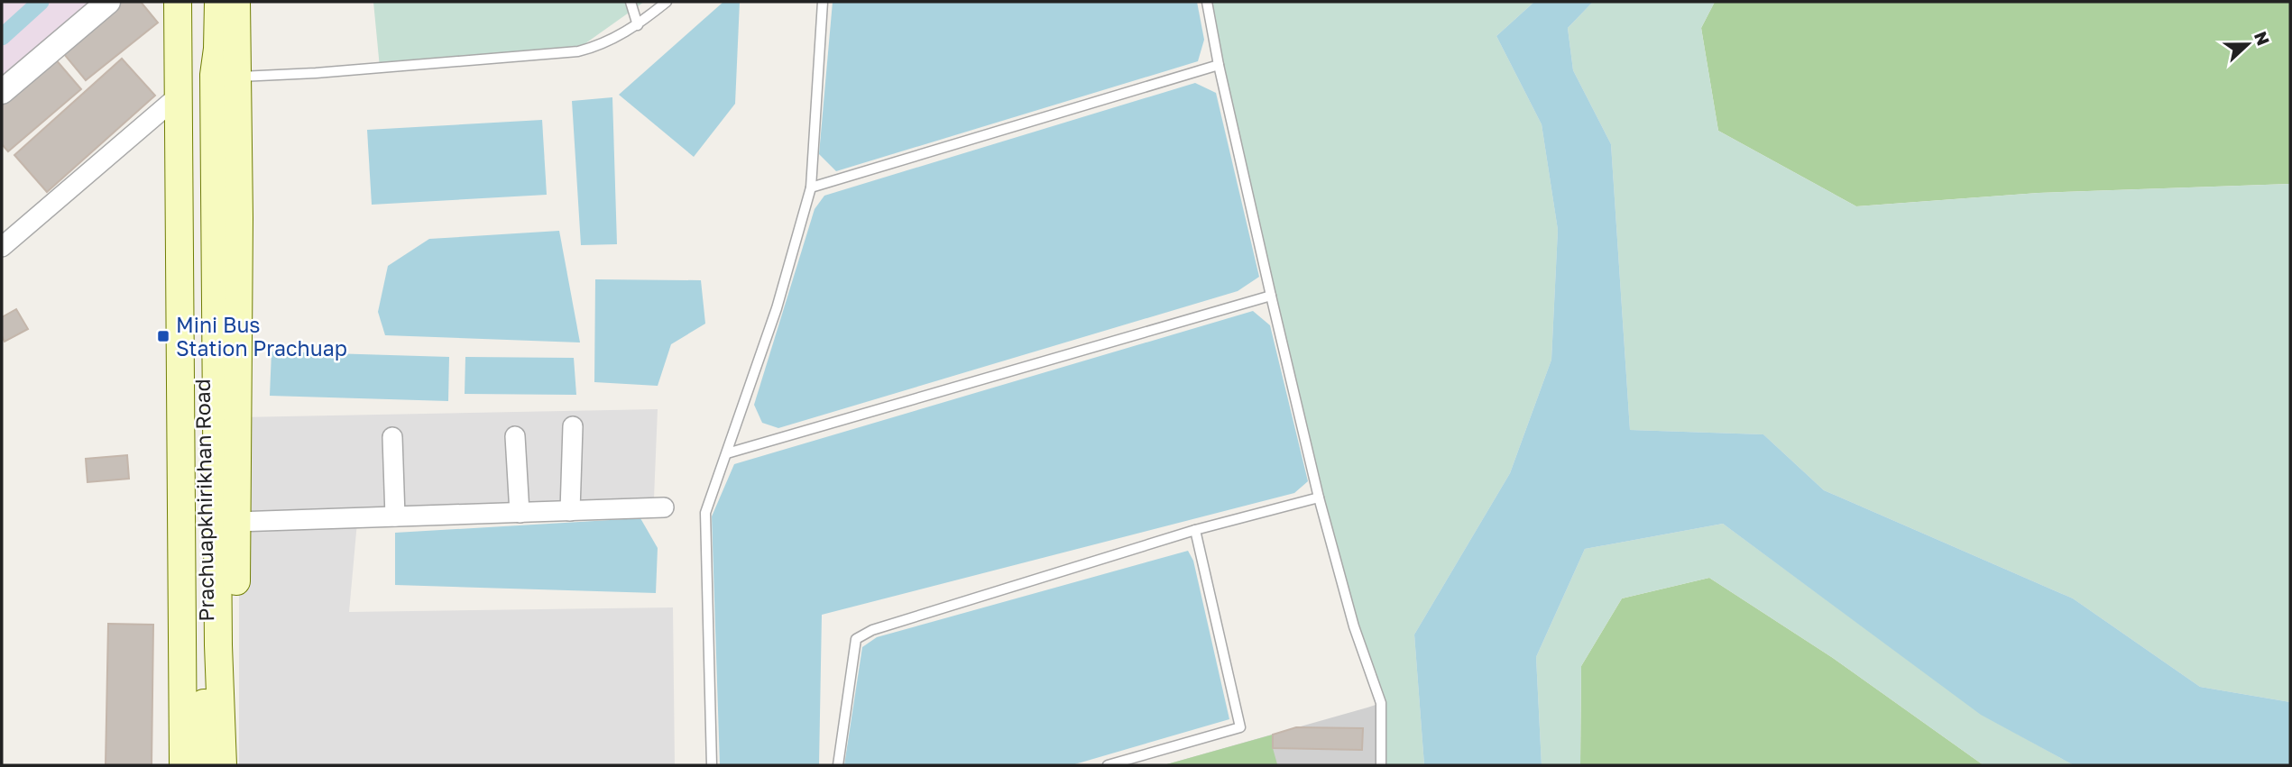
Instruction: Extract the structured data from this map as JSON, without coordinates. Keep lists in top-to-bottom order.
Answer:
{
  "streets": {
    "main road": ["Prachuapkhirikhan Road"]
  },
  "places": {
    "transit": ["Mini Bus Station Prachuap"]
  },
  "north": "right"
}
